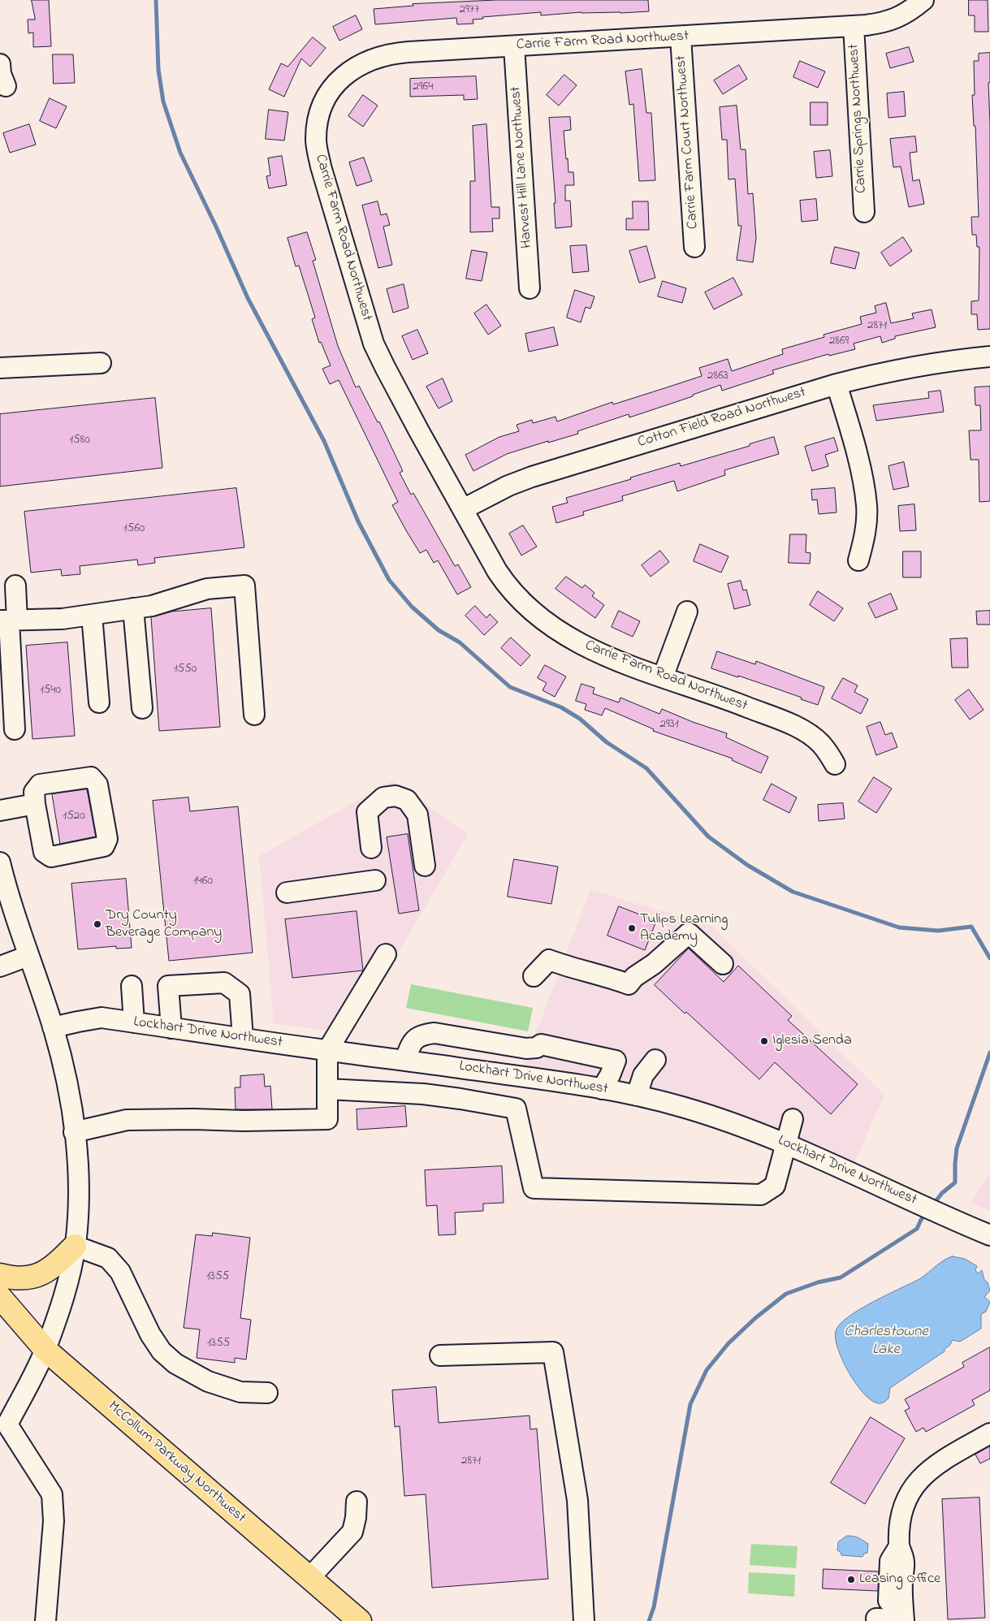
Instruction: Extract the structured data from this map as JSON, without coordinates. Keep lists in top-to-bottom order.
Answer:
{
  "streets": {
    "main road": ["McCollum Parkway Northwest"],
    "street": [
      "Carrie Farm Road Northwest",
      "Carrie Springs Northwest",
      "Carrie Farm Court Northwest",
      "Harvest Hill Lane Northwest",
      "Cotton Field Road Northwest",
      "Lockhart Drive Northwest"
    ]
  },
  "crossings": [
    ["Carrie Farm Road Northwest", "Carrie Springs Northwest"],
    ["Carrie Farm Road Northwest", "Carrie Farm Court Northwest"],
    ["Carrie Farm Road Northwest", "Harvest Hill Lane Northwest"],
    ["Carrie Farm Road Northwest", "Cotton Field Road Northwest"]
  ],
  "water": ["Charlestowne Lake"],
  "places": [
    "Dry County Beverage Company",
    "Tulips Learning Academy",
    "Iglesia Senda",
    "Leasing Office"
  ],
  "house_numbers": [
    "2977",
    "2964",
    "2871",
    "2869",
    "2863",
    "1580",
    "1560",
    "1550",
    "1540",
    "2931",
    "1520",
    "1460",
    "1355",
    "1355",
    "2871"
  ]
}
